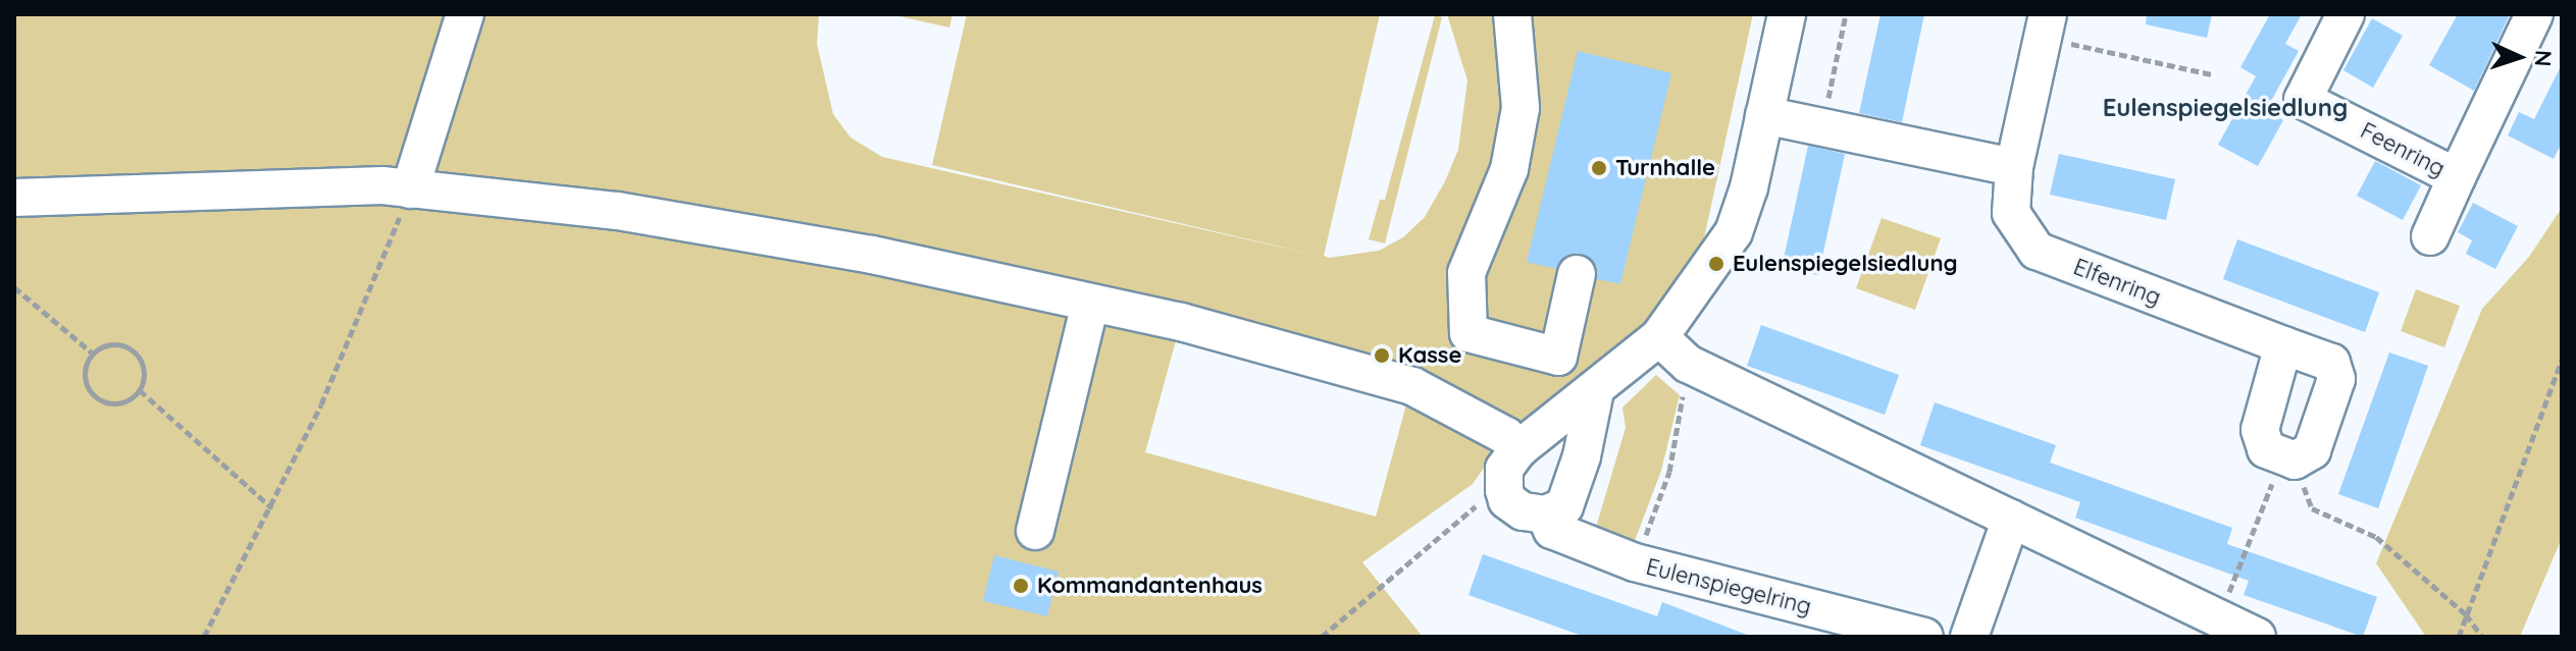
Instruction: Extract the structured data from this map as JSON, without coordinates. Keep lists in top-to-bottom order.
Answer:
{
  "streets": {
    "street": ["Feenring", "Elfenring", "Eulenspiegelring"]
  },
  "districts": ["Eulenspiegelsiedlung"],
  "places": [
    "Turnhalle",
    "Eulenspiegelsiedlung",
    "Kasse",
    "Kommandantenhaus"
  ],
  "north": "right"
}
